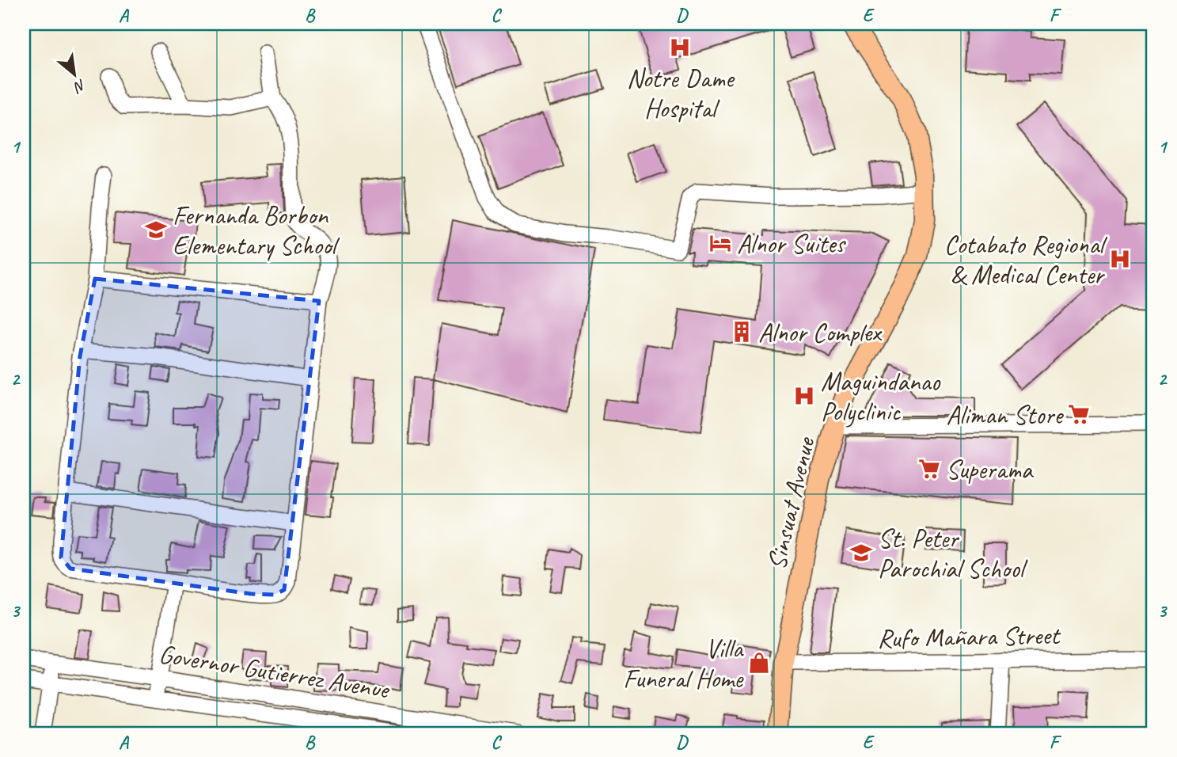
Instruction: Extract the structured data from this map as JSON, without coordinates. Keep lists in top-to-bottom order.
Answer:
{
  "streets": {
    "main road": ["Sinsuat Avenue"],
    "street": ["Rufo Mañara Street", "Governor Gutierrez Avenue"]
  },
  "crossings": [
    ["Sinsuat Avenue", "Rufo Mañara Street"]
  ],
  "places": {
    "hospital": ["Notre Dame Hospital", "Cotabato Regional & Medical Center", "Maguindanao Polyclinic"],
    "school or university": ["Fernanda Borbon Elementary School", "St. Peter Parochial School"],
    "hotel": ["Alnor Suites"],
    "building": ["Alnor Complex"],
    "supermarket": ["Aliman Store", "Superama"],
    "shop": ["Villa Funeral Home"]
  },
  "north": "bottom right",
  "grid": {
    "columns": [
      "A",
      "B",
      "C",
      "D",
      "E",
      "F"
    ],
    "rows": ["1", "2", "3"]
  }
}
